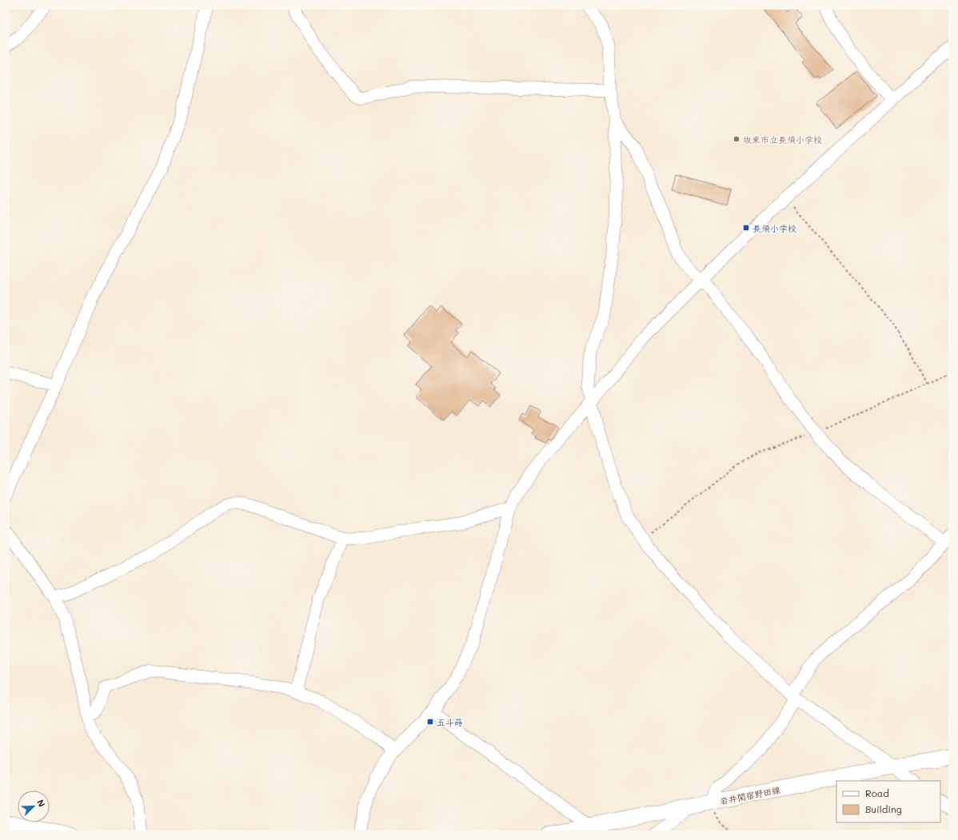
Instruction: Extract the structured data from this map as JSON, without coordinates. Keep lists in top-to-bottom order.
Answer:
{
  "streets": {
    "main road": ["岩井関宿野田線"]
  },
  "places": {
    "other": ["坂東市立長須小学校"],
    "transit": ["長須小学校", "五斗蒔"]
  },
  "legend": ["Road", "Building"],
  "north": "top right"
}
